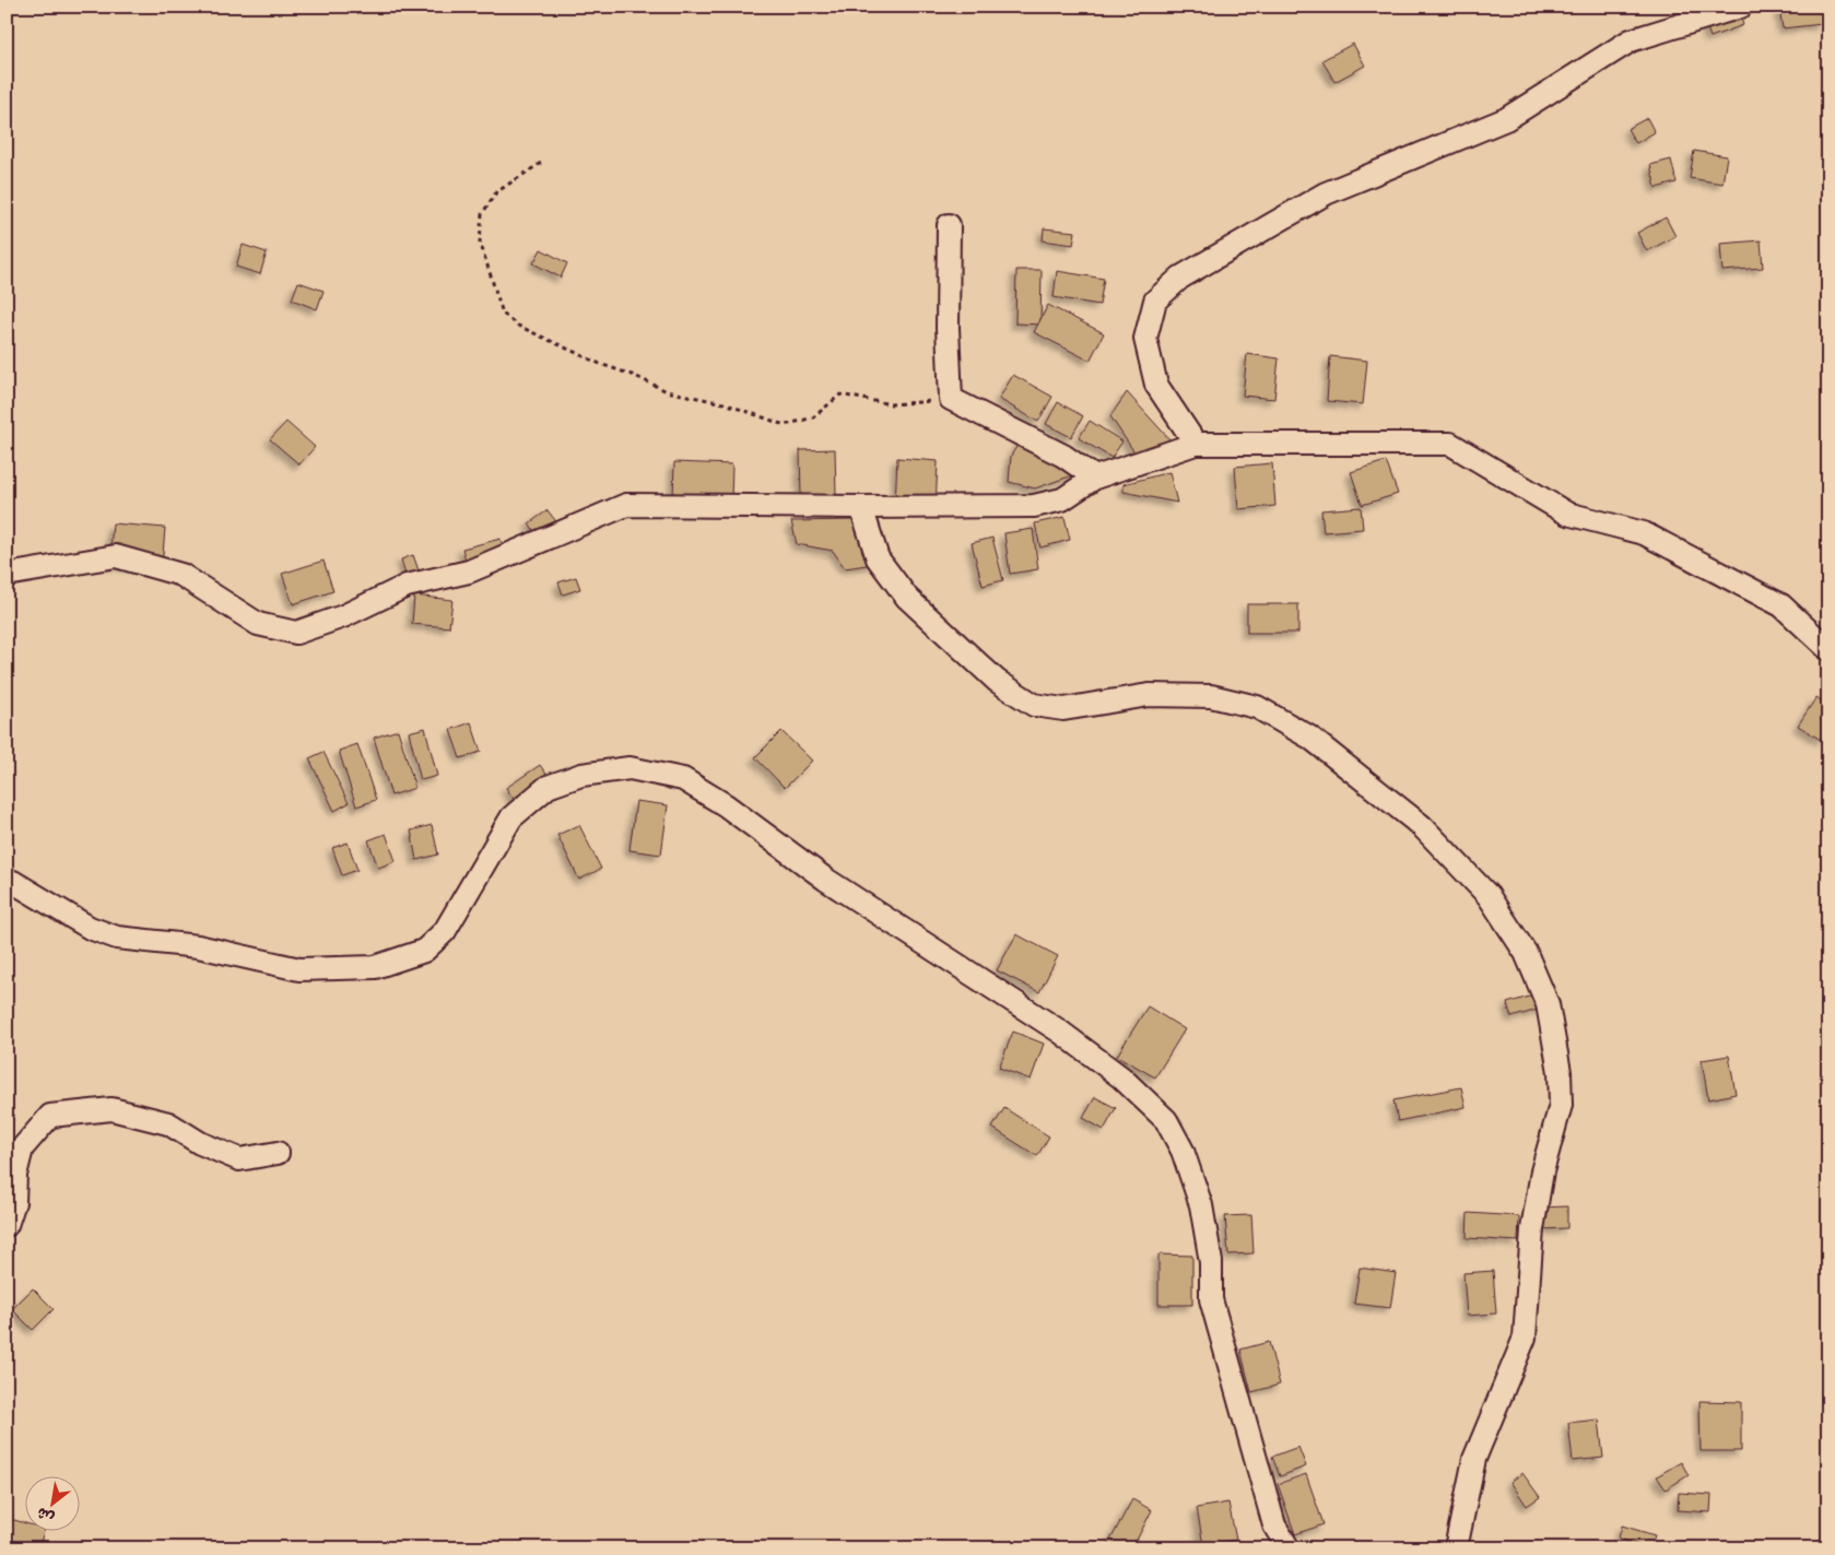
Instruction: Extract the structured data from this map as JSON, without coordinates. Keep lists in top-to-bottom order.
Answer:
{
  "north": "bottom left"
}
